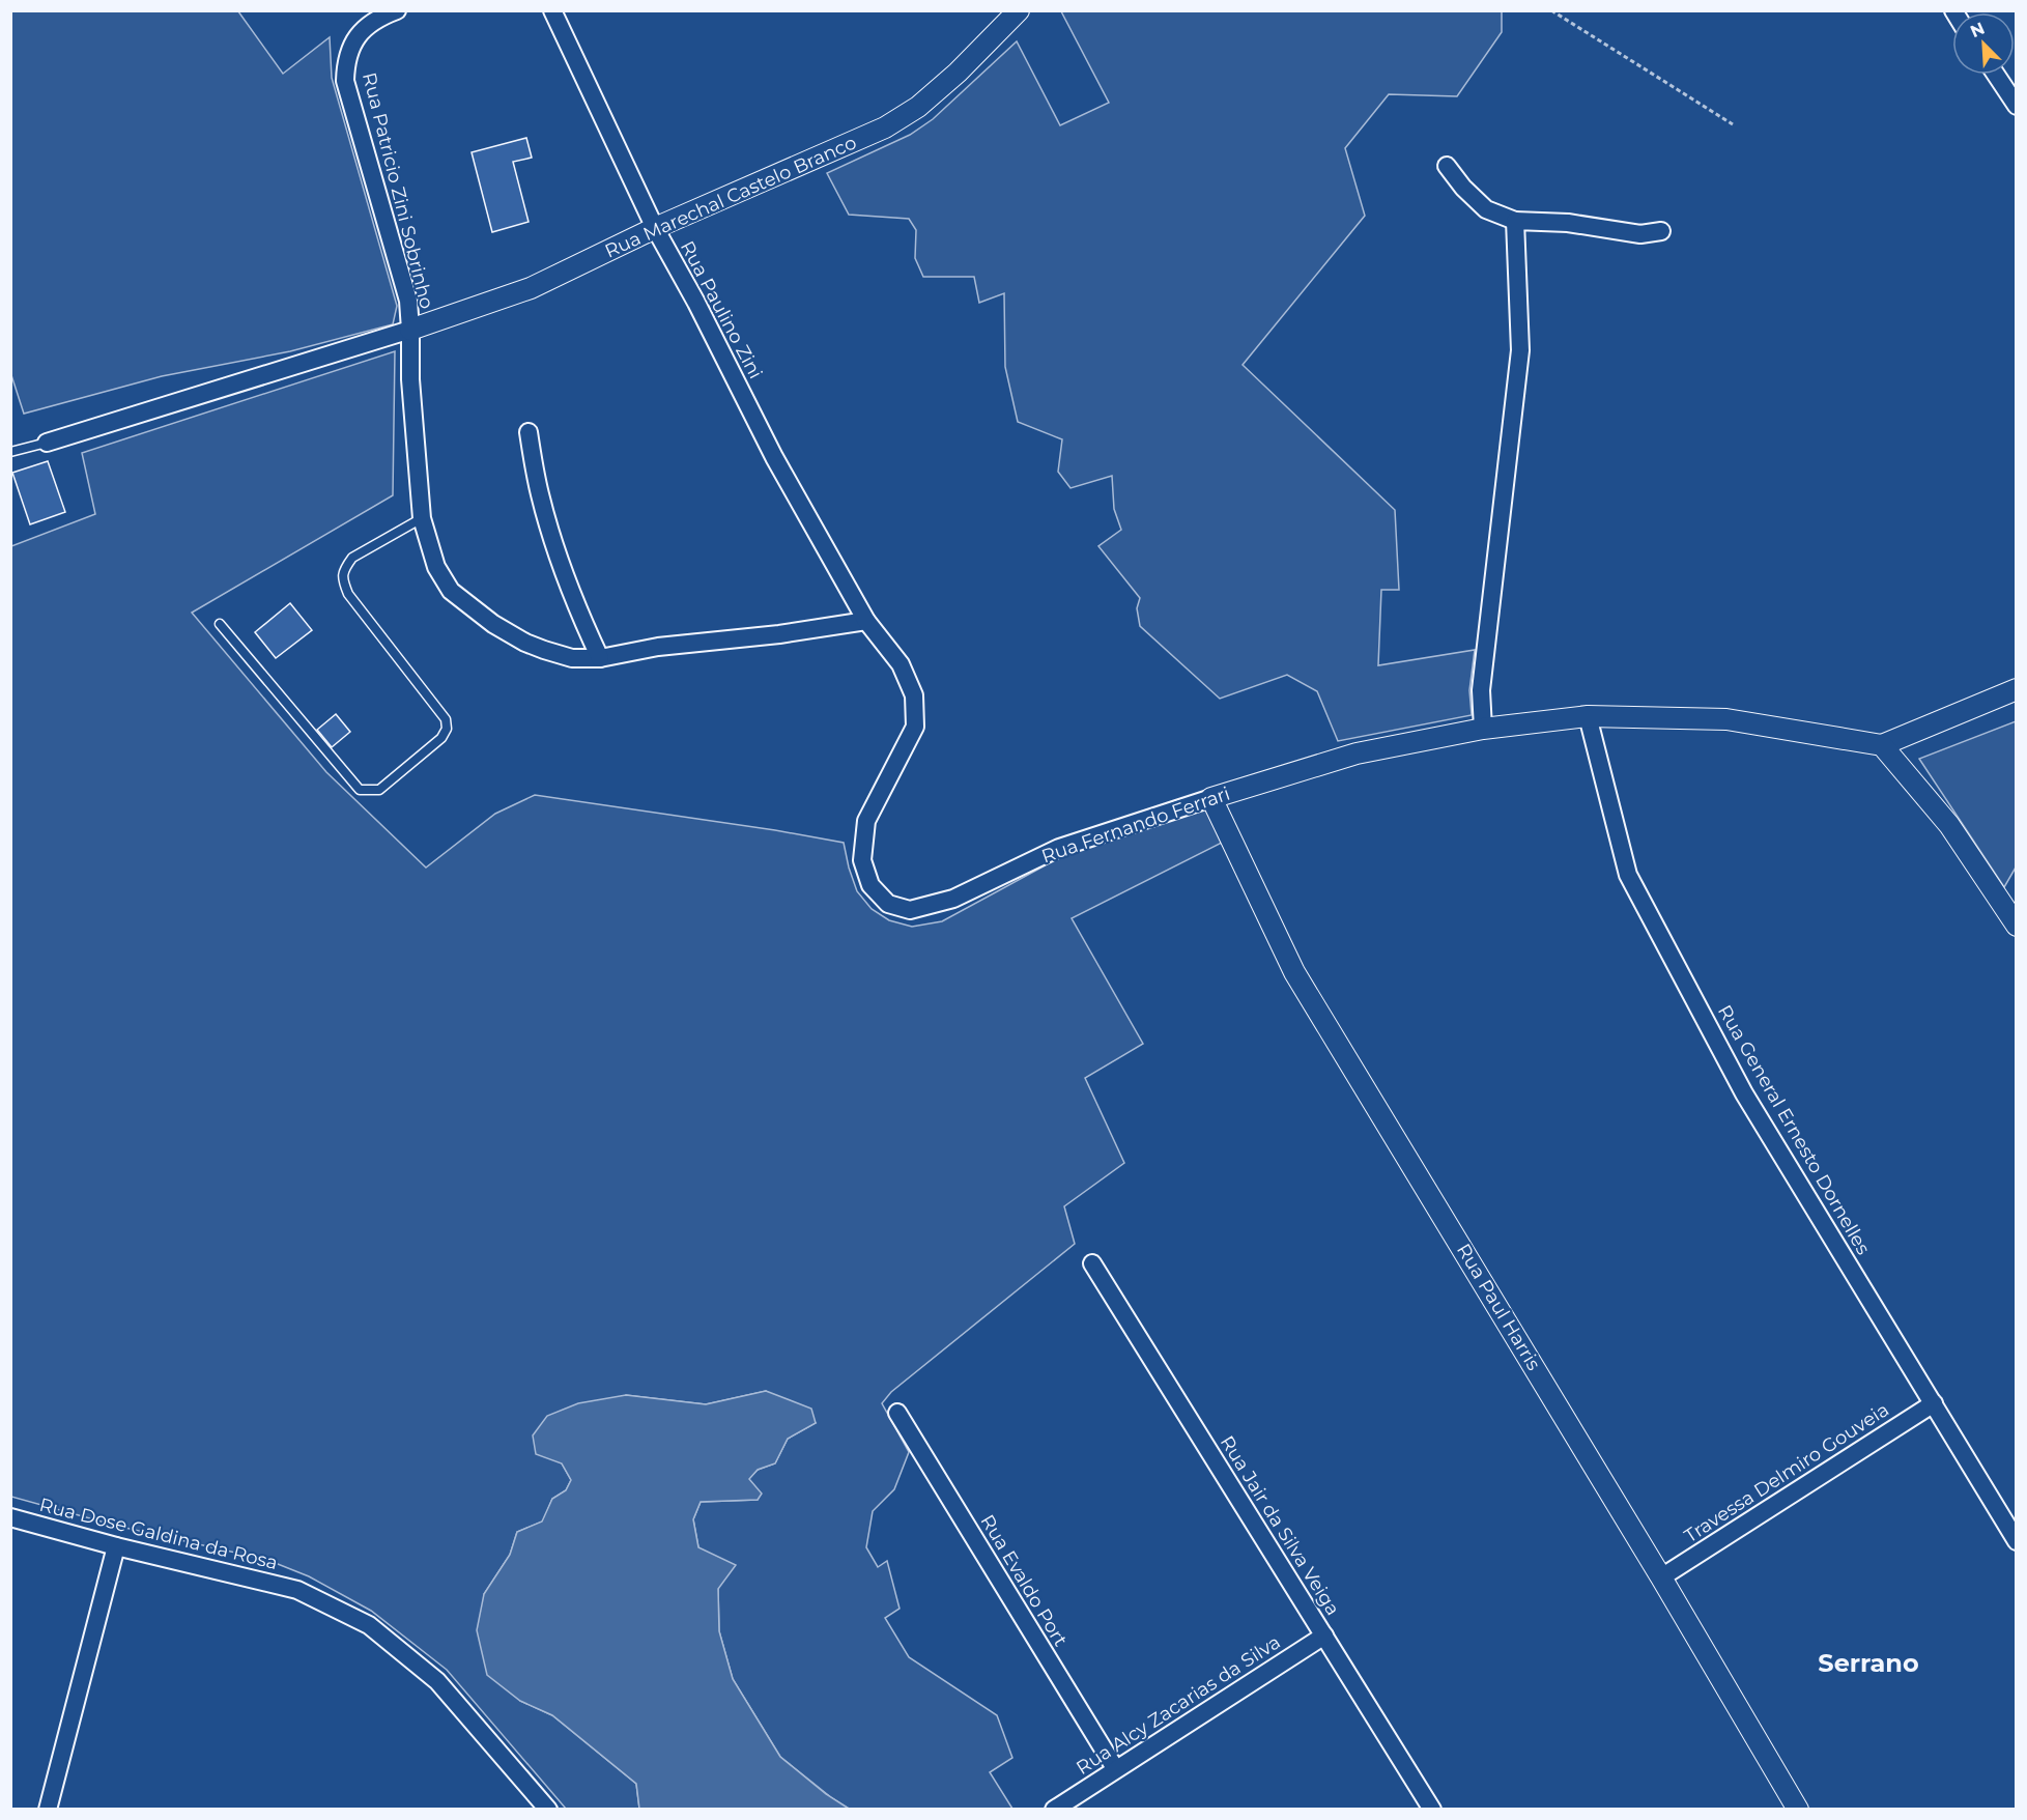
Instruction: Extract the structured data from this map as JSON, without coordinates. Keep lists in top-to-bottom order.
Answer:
{
  "streets": {
    "street": [
      "Rua Patricio Zini Sobrinho",
      "Rua Marechal Castelo Branco",
      "Rua Paulino Zini",
      "Rua Fernando Ferrari",
      "Rua General Ernesto Dornelles",
      "Rua Paul Harris",
      "Travessa Delmiro Gouveia",
      "Rua Jair da Silva Veiga",
      "Rua Dose Galdina da Rosa",
      "Rua Evaldo Port",
      "Rua Alcy Zacarias da Silva"
    ]
  },
  "crossings": [
    ["Rua Patricio Zini Sobrinho", "Rua Marechal Castelo Branco"],
    ["Rua Marechal Castelo Branco", "Rua Paulino Zini"],
    ["Rua Paulino Zini", "Rua Fernando Ferrari"],
    ["Rua Fernando Ferrari", "Rua General Ernesto Dornelles"],
    ["Rua Fernando Ferrari", "Rua Paul Harris"],
    ["Rua General Ernesto Dornelles", "Travessa Delmiro Gouveia"],
    ["Rua Paul Harris", "Travessa Delmiro Gouveia"],
    ["Rua Jair da Silva Veiga", "Rua Alcy Zacarias da Silva"],
    ["Rua Evaldo Port", "Rua Alcy Zacarias da Silva"]
  ],
  "districts": ["Serrano"],
  "north": "top left"
}
